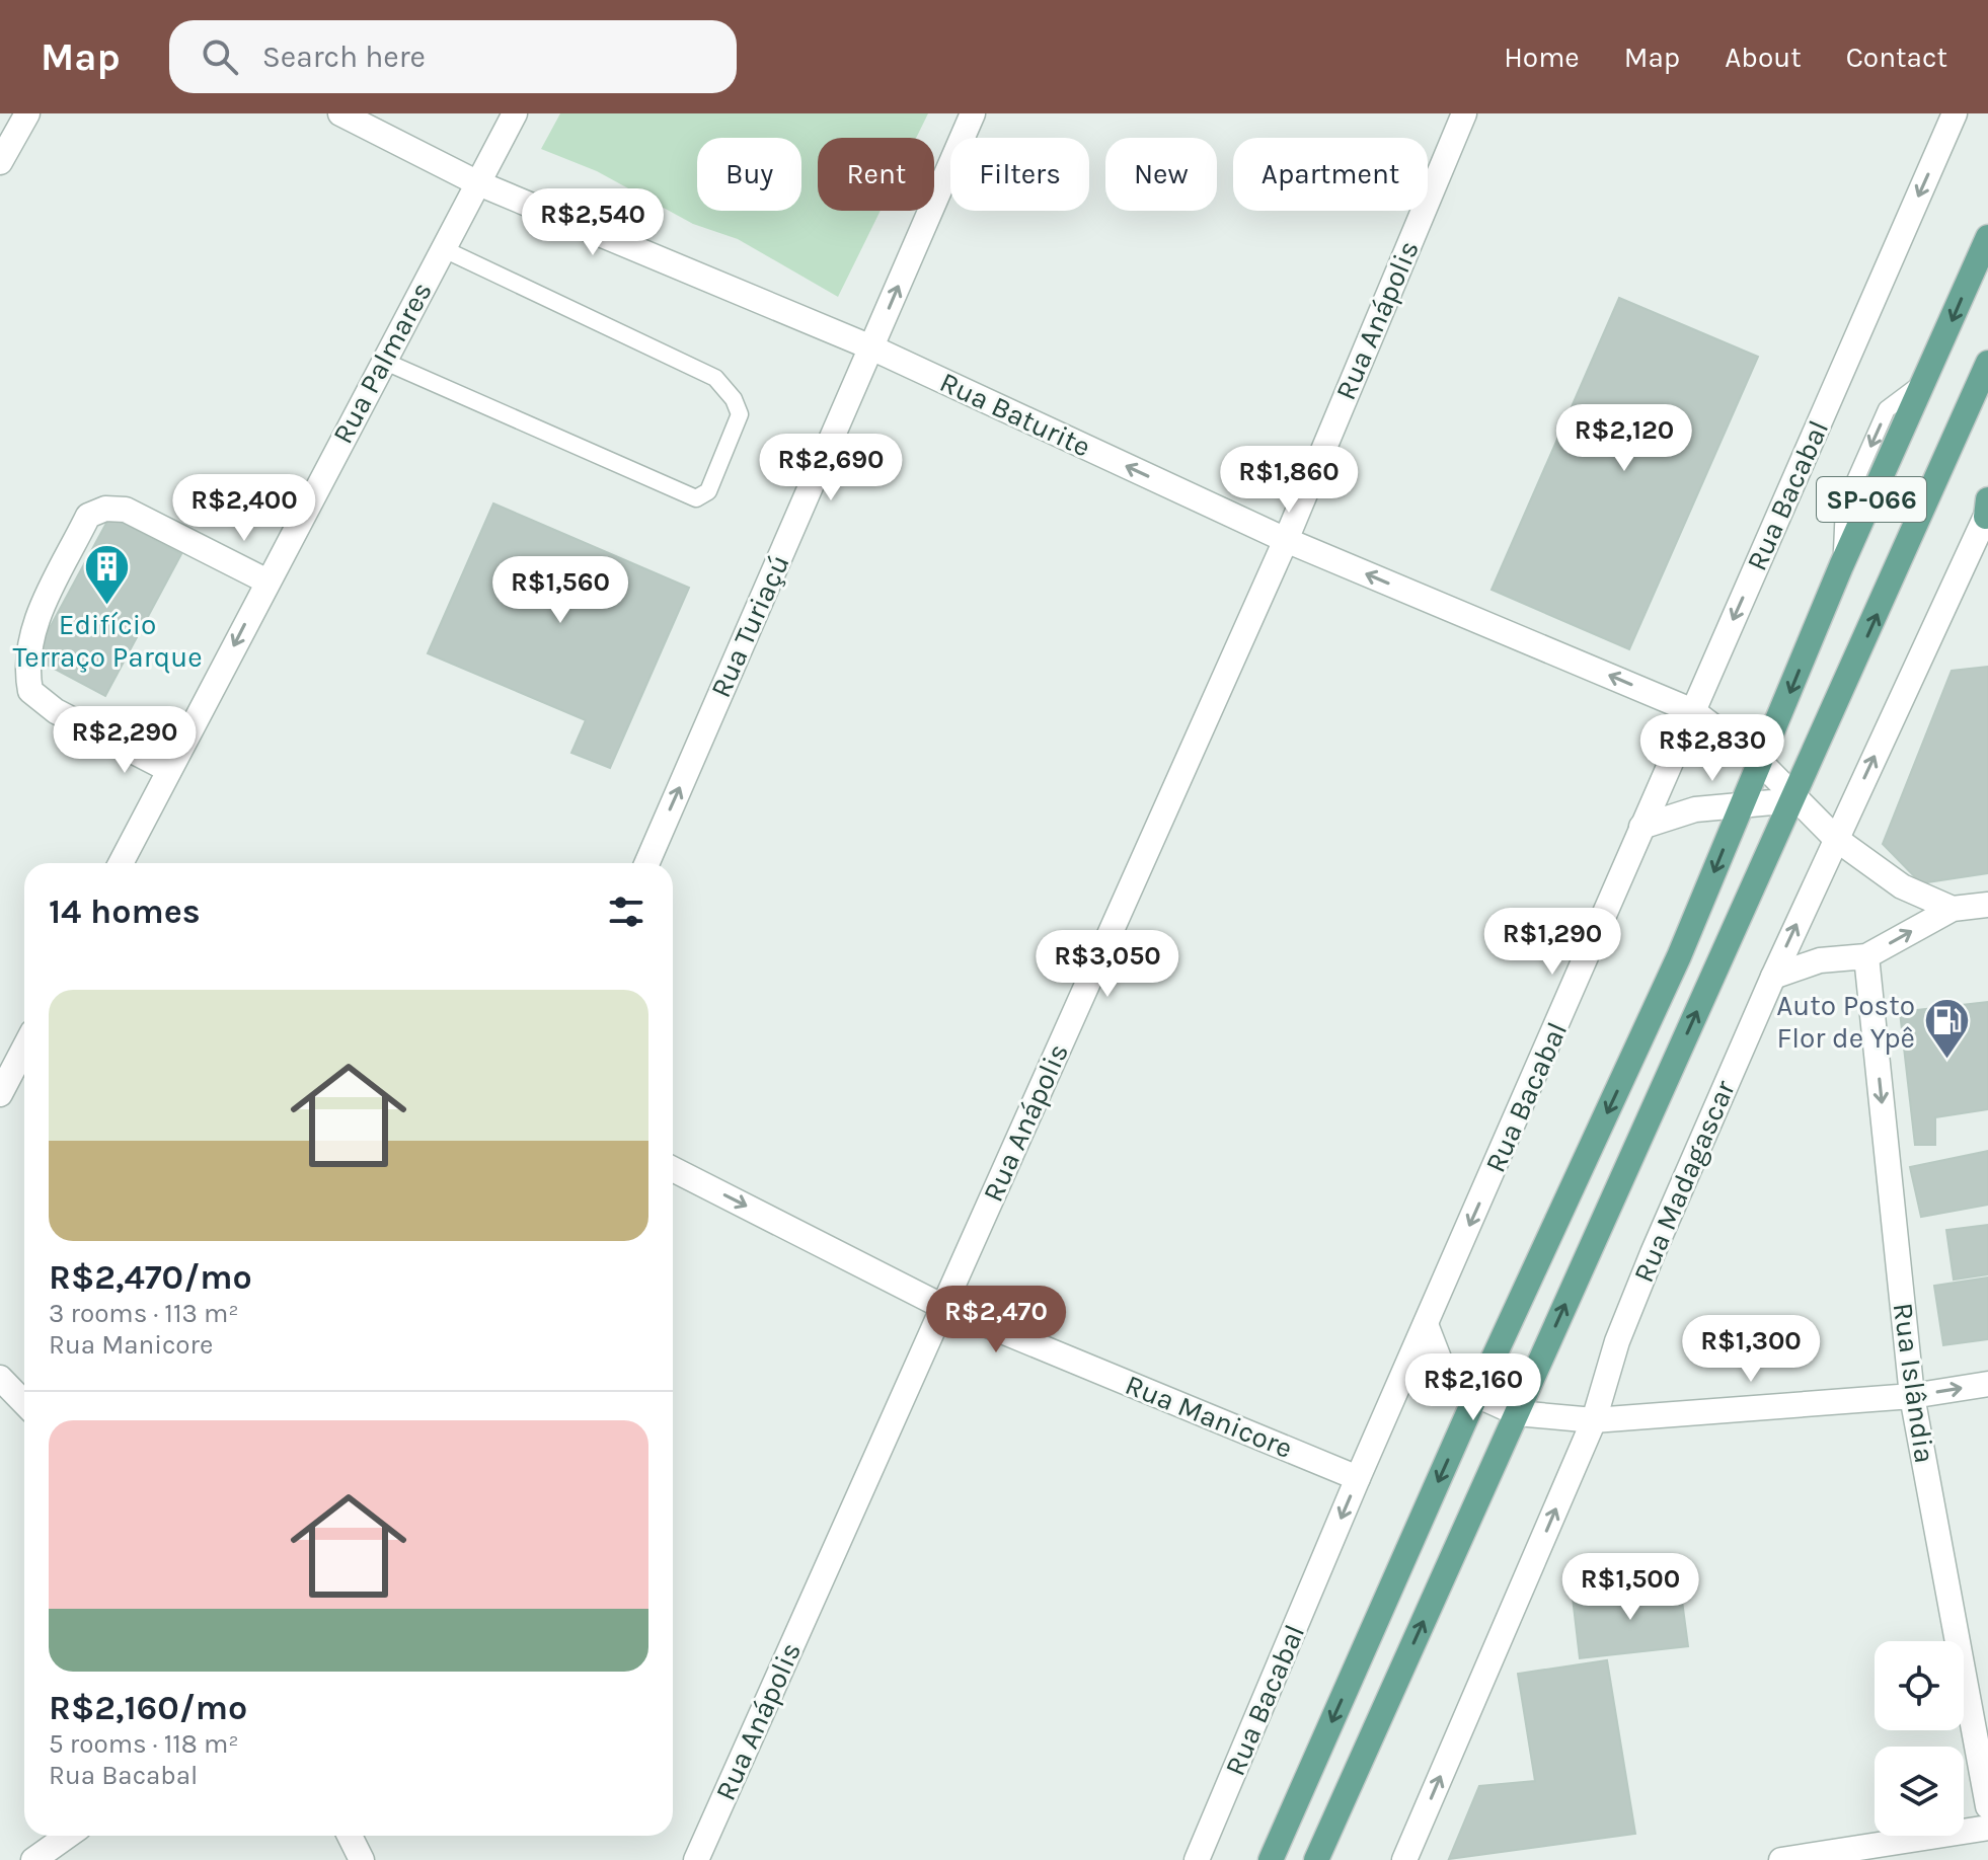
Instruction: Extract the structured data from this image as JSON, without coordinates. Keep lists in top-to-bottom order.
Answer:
{
  "streets": {
    "main road": ["SP-066"],
    "street": [
      "Rua Anápolis",
      "Rua Palmares",
      "Rua Baturite",
      "Rua Bacabal",
      "Rua Turiaçú",
      "Rua Madagascar",
      "Rua Islândia",
      "Rua Manicore"
    ]
  },
  "crossings": [
    ["Rua Anápolis", "Rua Baturite"],
    ["Rua Anápolis", "Rua Manicore"],
    ["Rua Palmares", "Rua Baturite"],
    ["Rua Baturite", "Rua Bacabal"],
    ["Rua Baturite", "SP-066"],
    ["Rua Baturite", "Rua Turiaçú"],
    ["Rua Baturite", "Rua Madagascar"],
    ["Rua Bacabal", "Rua Manicore"]
  ],
  "one_way": [
    "Rua Baturite",
    "Rua Bacabal",
    "Rua Turiaçú",
    "Rua Madagascar",
    "Rua Islândia",
    "Rua Manicore"
  ],
  "places": {
    "building": ["Edifício Terraço Parque"],
    "fuel station": ["Auto Posto Flor de Ypê"]
  },
  "page": {
    "header": "Map",
    "search": "Search here",
    "nav": [
      "Home",
      "Map",
      "About",
      "Contact"
    ],
    "chip": [
      "Buy",
      "Rent",
      "Filters",
      "New",
      "Apartment"
    ],
    "price": [
      "R$2,540",
      "R$2,120",
      "R$2,690",
      "R$1,860",
      "R$2,400",
      "R$1,560",
      "R$2,290",
      "R$2,830",
      "R$1,290",
      "R$3,050",
      "R$2,470",
      "R$1,300",
      "R$2,160",
      "R$1,500"
    ],
    "heading": "14 homes",
    "list": [
      {
        "name": "R$2,470/mo",
        "note": "3 rooms · 113 m² · Rua Manicore"
      },
      {
        "name": "R$2,160/mo",
        "note": "5 rooms · 118 m² · Rua Bacabal"
      }
    ]
  }
}
